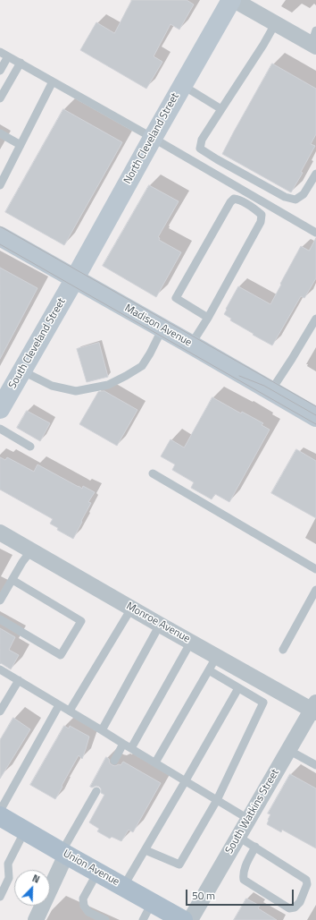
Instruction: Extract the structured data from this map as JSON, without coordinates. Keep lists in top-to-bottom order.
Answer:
{
  "streets": {
    "main road": [
      "North Cleveland Street",
      "Madison Avenue",
      "South Cleveland Street",
      "Union Avenue"
    ],
    "street": ["Monroe Avenue", "South Watkins Street"]
  },
  "crossings": [
    ["North Cleveland Street", "Madison Avenue"],
    ["North Cleveland Street", "South Cleveland Street"],
    ["Madison Avenue", "South Cleveland Street"],
    ["Monroe Avenue", "South Watkins Street"]
  ],
  "scale_bar": "50 m",
  "north": "top right"
}
